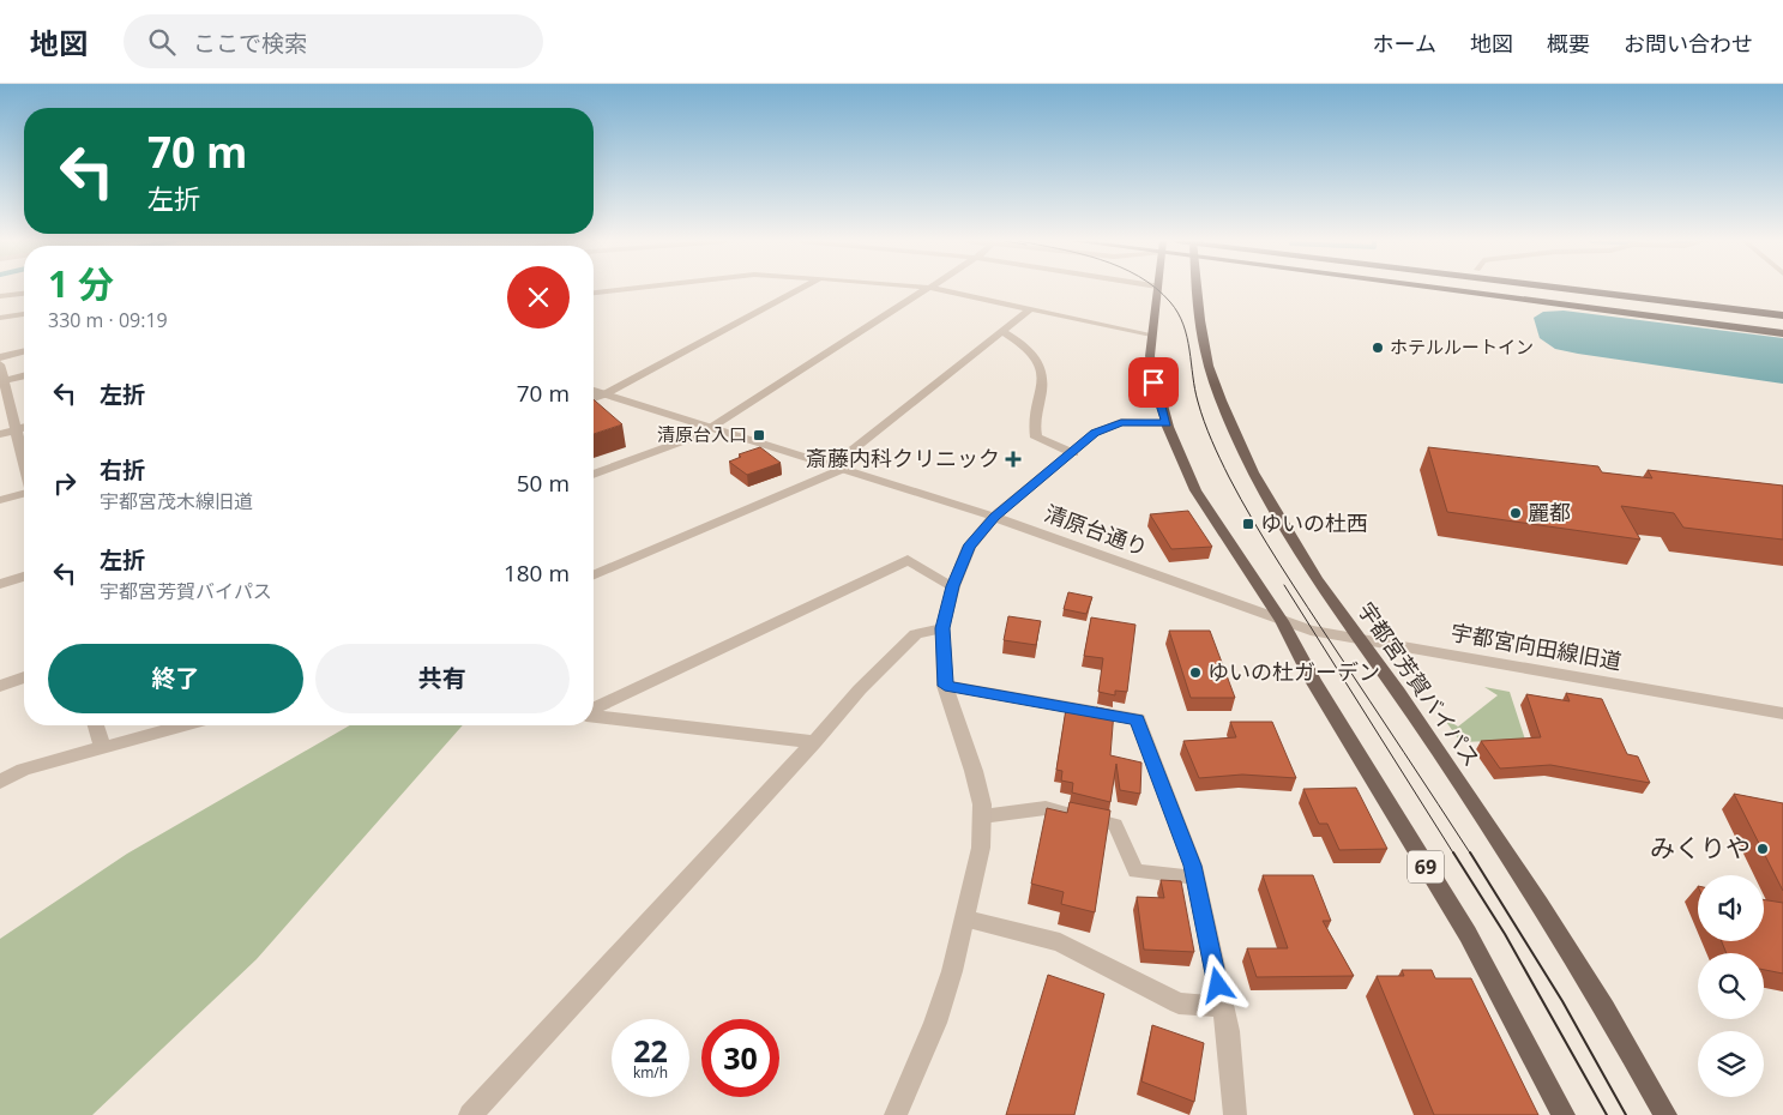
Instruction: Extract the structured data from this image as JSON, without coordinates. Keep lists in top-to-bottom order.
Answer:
{
  "streets": {
    "main road": ["宇都宮芳賀バイパス", "69"],
    "street": ["清原台通り", "宇都宮向田線旧道"]
  },
  "crossings": [
    ["清原台通り", "宇都宮向田線旧道"],
    ["清原台通り", "69"],
    ["宇都宮向田線旧道", "宇都宮芳賀バイパス"],
    ["宇都宮向田線旧道", "69"]
  ],
  "places": {
    "other": [
      "ホテルルートイン",
      "麗都",
      "ゆいの杜ガーデン",
      "みくりや"
    ],
    "transit": ["清原台入口", "ゆいの杜西"],
    "health": ["斎藤内科クリニック"]
  },
  "page": {
    "header": "地図",
    "search": "ここで検索",
    "nav": [
      "ホーム",
      "地図",
      "概要",
      "お問い合わせ"
    ],
    "turn": ["70 m", "左折"],
    "heading": ["1 分", "330 m · 09:19"],
    "list": [
      {
        "name": "左折",
        "value": "70 m"
      },
      {
        "name": "右折",
        "note": "宇都宮茂木線旧道",
        "value": "50 m"
      },
      {
        "name": "左折",
        "note": "宇都宮芳賀バイパス",
        "value": "180 m"
      }
    ],
    "buttons": ["終了", "共有"],
    "speed": "22 km/h",
    "limit": "30"
  }
}
